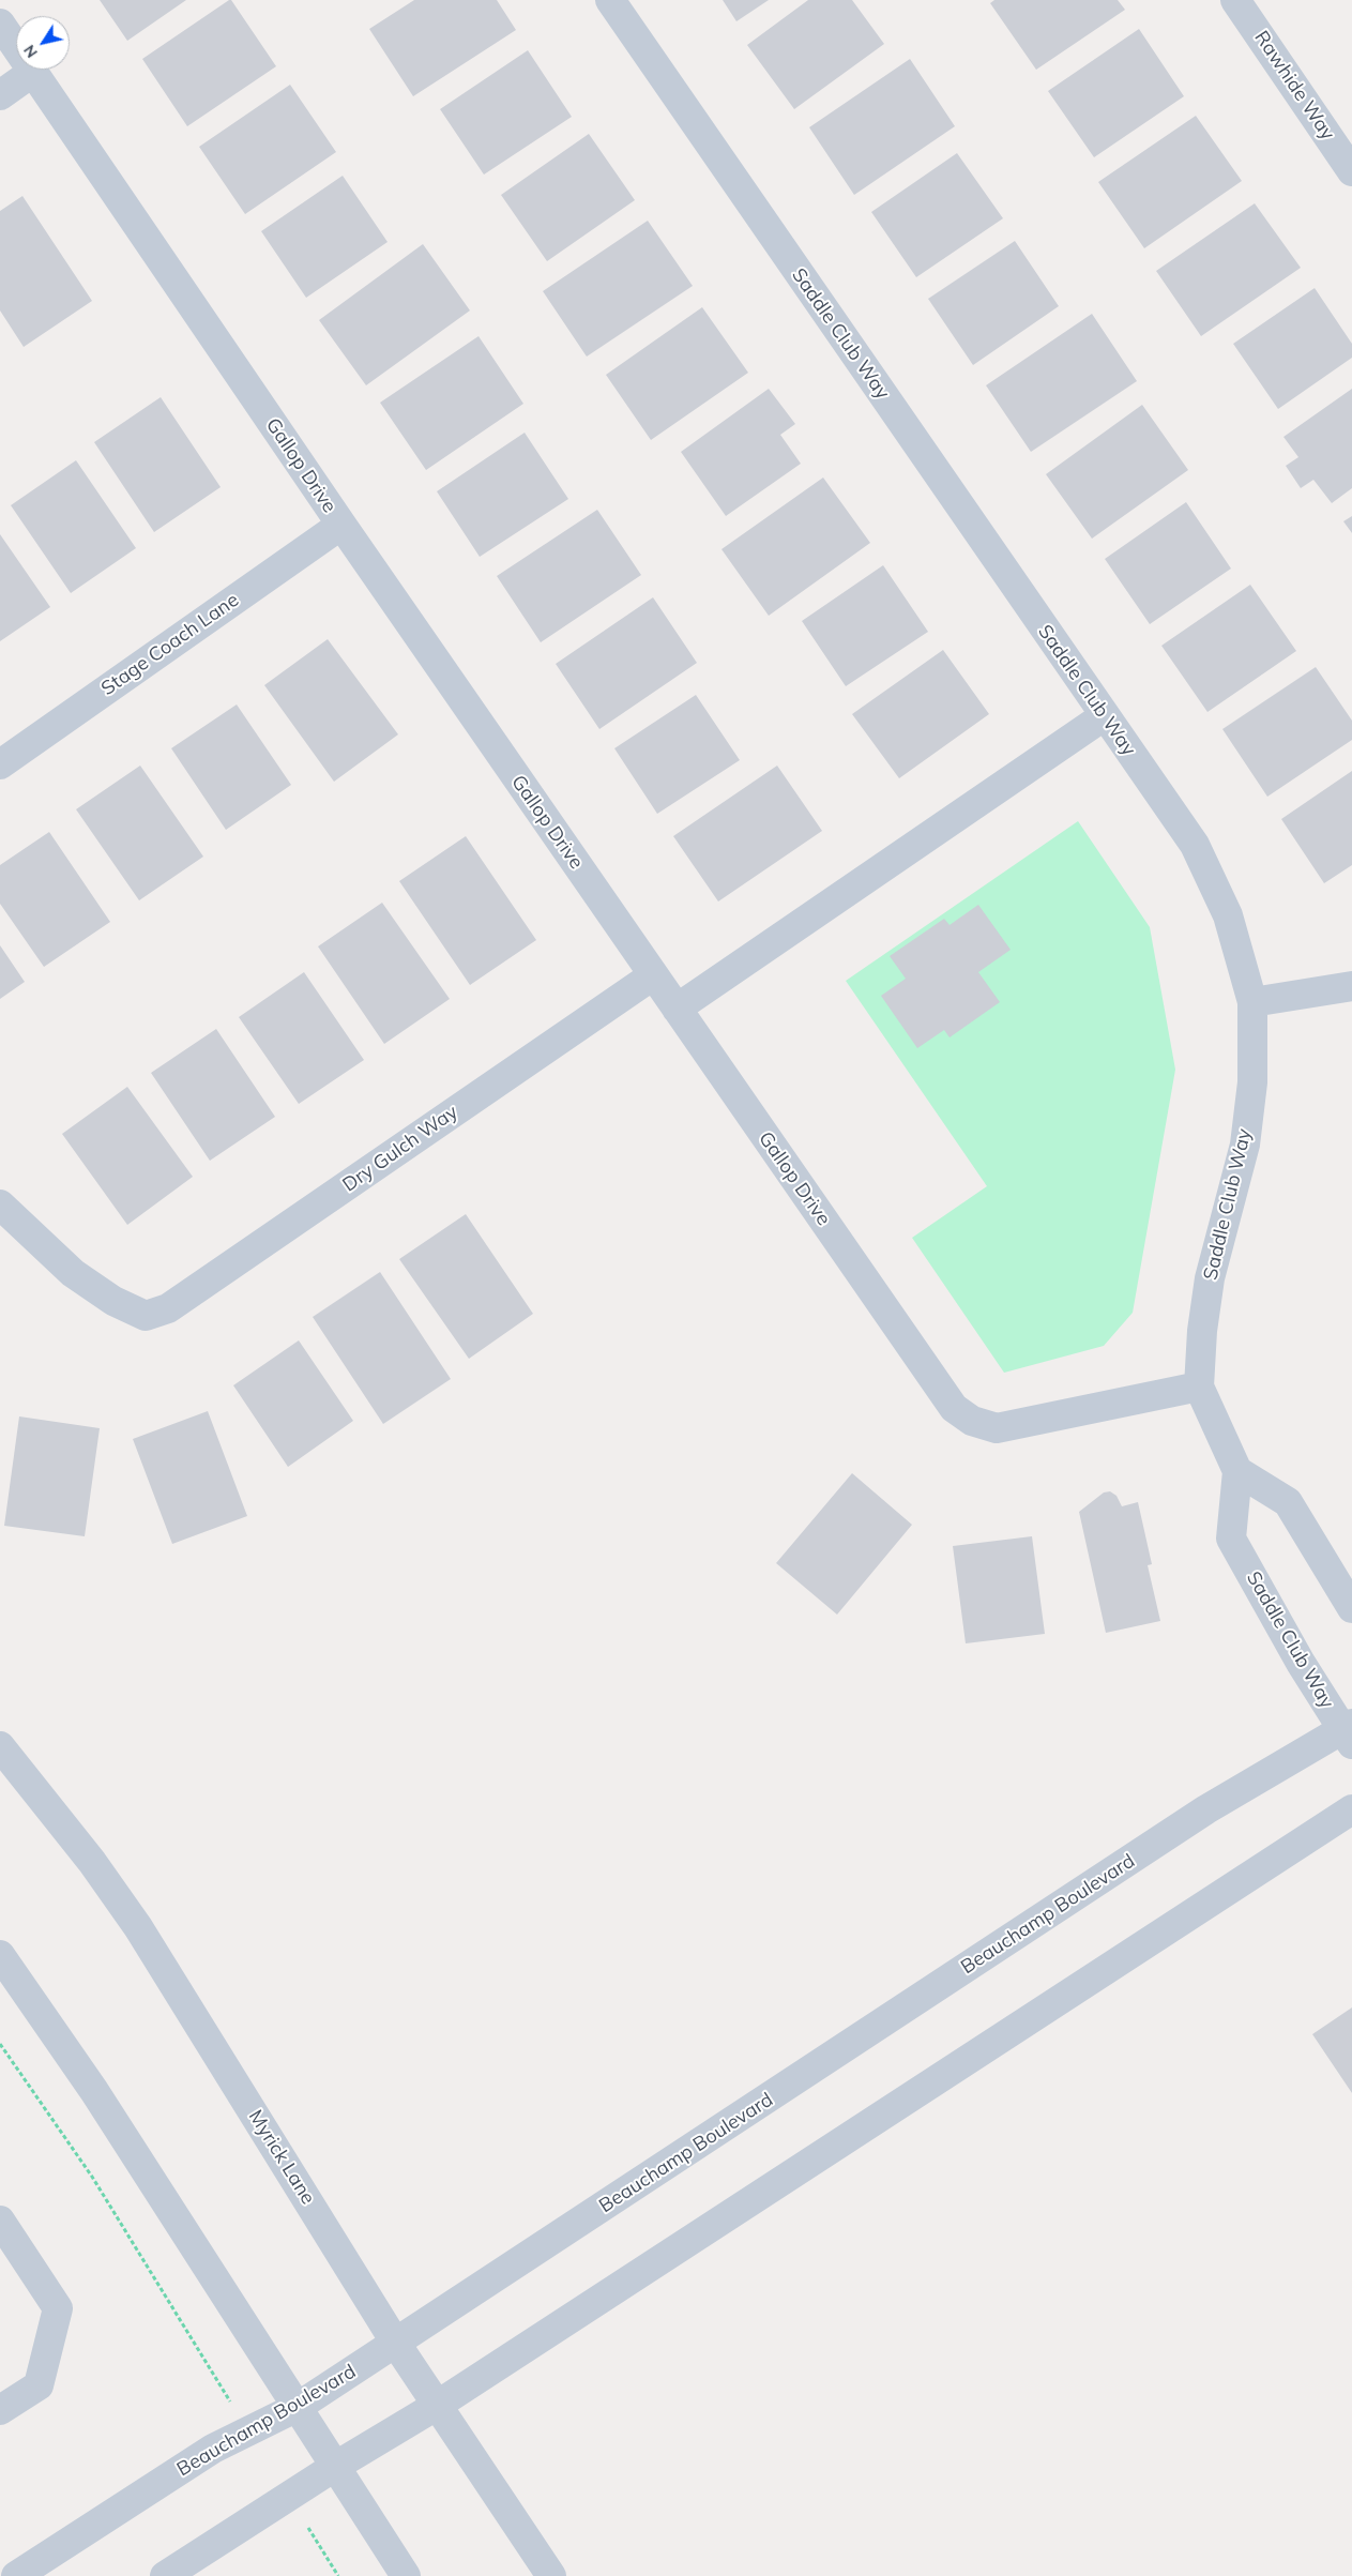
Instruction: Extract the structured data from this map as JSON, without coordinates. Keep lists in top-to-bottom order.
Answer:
{
  "streets": {
    "street": [
      "Rawhide Way",
      "Saddle Club Way",
      "Gallop Drive",
      "Stage Coach Lane",
      "Dry Gulch Way",
      "Beauchamp Boulevard",
      "Myrick Lane"
    ]
  },
  "crossings": [
    ["Saddle Club Way", "Gallop Drive"],
    ["Saddle Club Way", "Beauchamp Boulevard"],
    ["Gallop Drive", "Stage Coach Lane"],
    ["Gallop Drive", "Dry Gulch Way"],
    ["Beauchamp Boulevard", "Myrick Lane"]
  ],
  "north": "bottom left"
}
